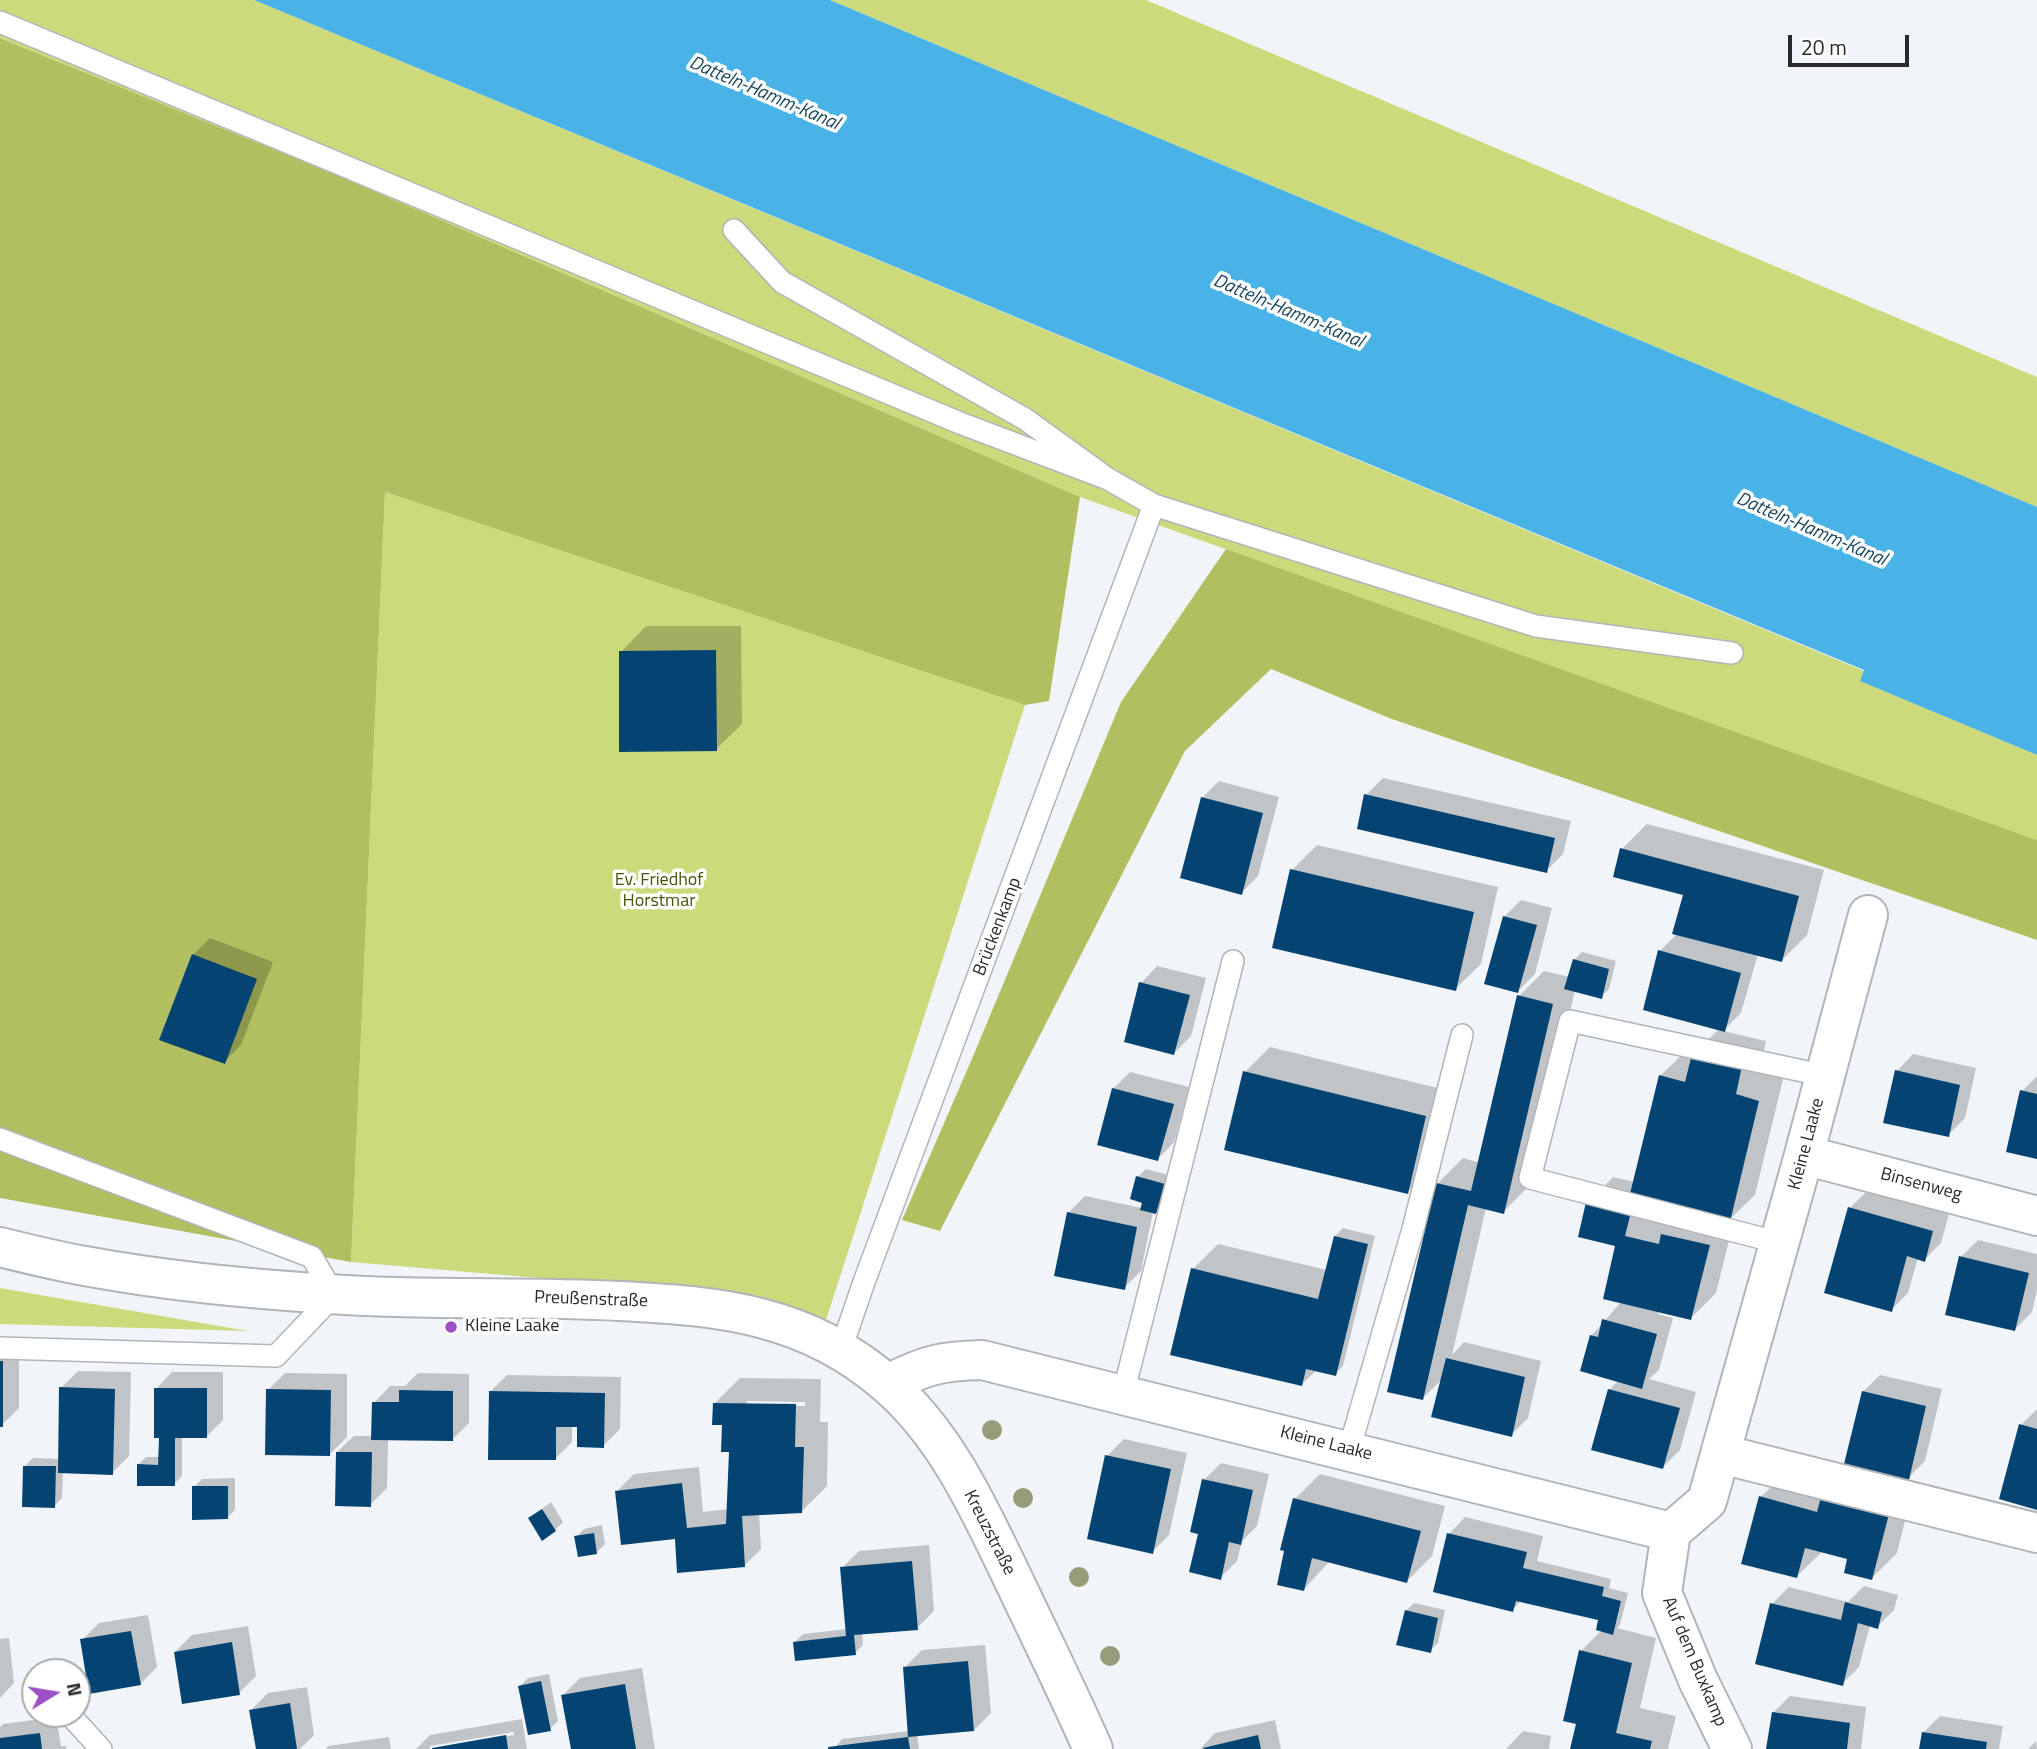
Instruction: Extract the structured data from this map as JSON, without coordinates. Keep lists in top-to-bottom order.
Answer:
{
  "streets": {
    "street": [
      "Kleine Laake",
      "Binsenweg",
      "Preußenstraße",
      "Kreuzstraße",
      "Auf dem Buxkamp"
    ],
    "lane": ["Brückenkamp"]
  },
  "crossings": [
    ["Brückenkamp", "Preußenstraße"],
    ["Brückenkamp", "Kreuzstraße"],
    ["Kleine Laake", "Binsenweg"],
    ["Kleine Laake", "Kreuzstraße"],
    ["Kleine Laake", "Auf dem Buxkamp"],
    ["Preußenstraße", "Kreuzstraße"]
  ],
  "water": ["Datteln-Hamm-Kanal"],
  "parks": ["Ev. Friedhof Horstmar"],
  "places": ["Kleine Laake"],
  "scale_bar": "20 m",
  "north": "right"
}
